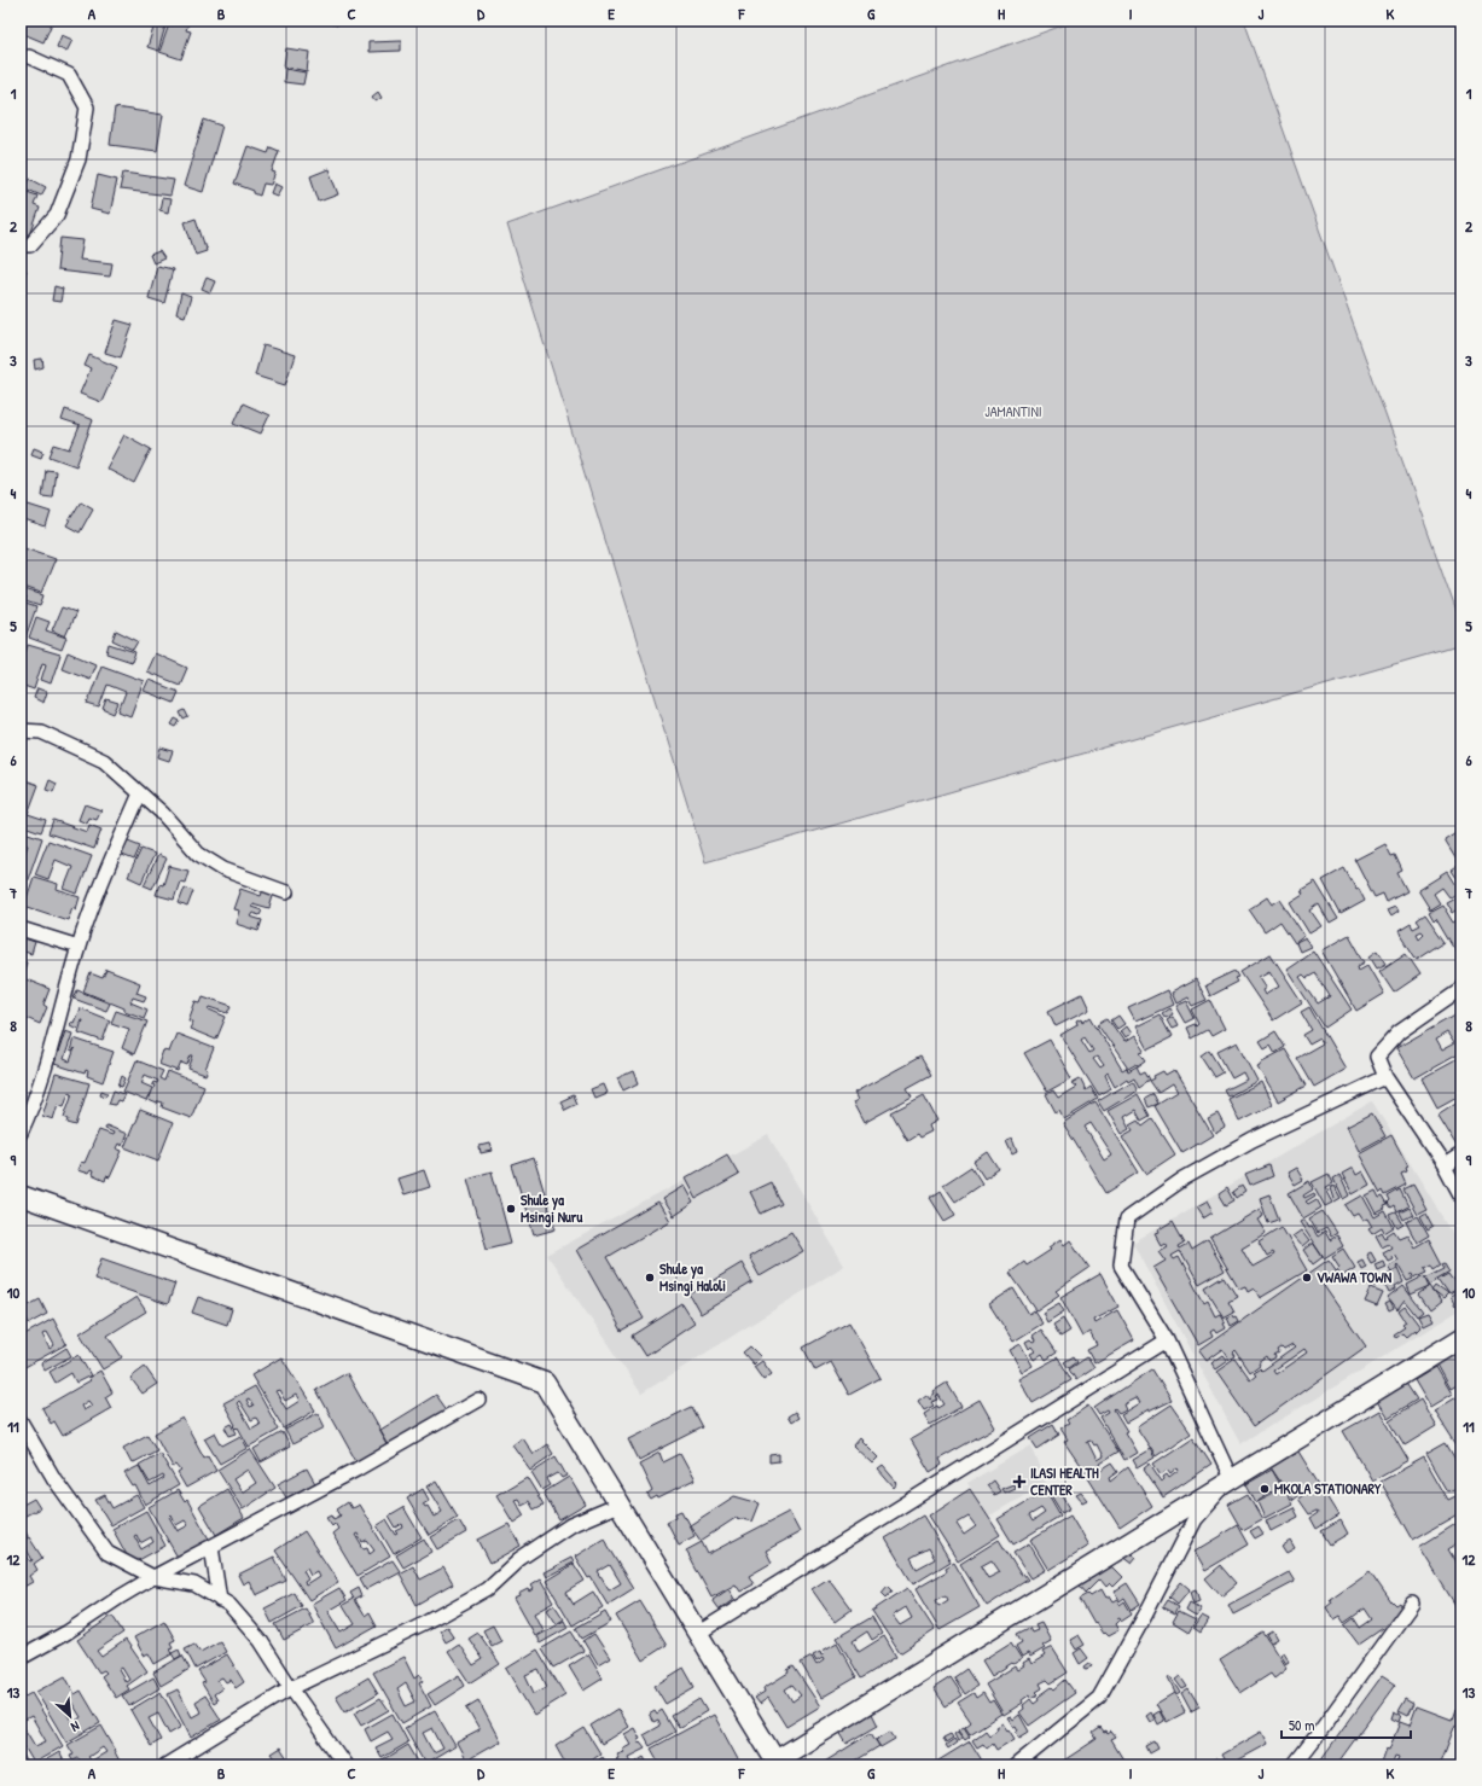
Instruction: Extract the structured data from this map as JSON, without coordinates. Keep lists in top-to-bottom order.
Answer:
{
  "parks": ["JAMANTINI"],
  "places": {
    "other": [
      "Shule ya Msingi Nuru",
      "Shule ya Msingi Haloli",
      "VWAWA TOWN",
      "MKOLA STATIONARY"
    ],
    "health": ["ILASI HEALTH CENTER"]
  },
  "scale_bar": "50 m",
  "north": "bottom right",
  "grid": {
    "columns": [
      "A",
      "B",
      "C",
      "D",
      "E",
      "F",
      "G",
      "H",
      "I",
      "J",
      "K"
    ],
    "rows": [
      "1",
      "2",
      "3",
      "4",
      "5",
      "6",
      "7",
      "8",
      "9",
      "10",
      "11",
      "12",
      "13"
    ]
  }
}
